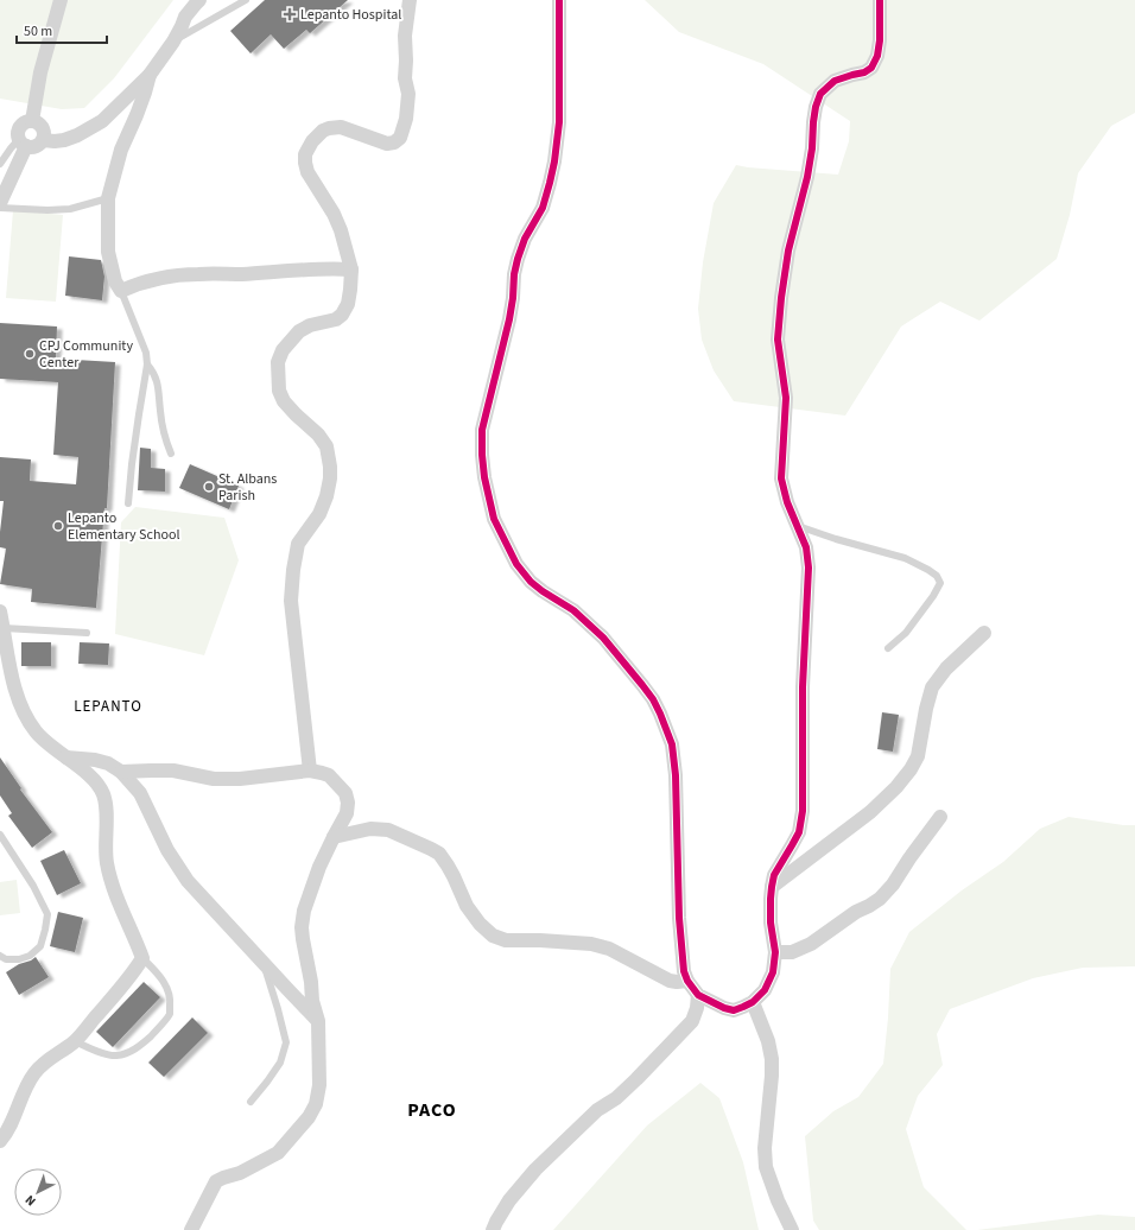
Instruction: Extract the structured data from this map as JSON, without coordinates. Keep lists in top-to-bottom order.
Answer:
{
  "districts": ["LEPANTO", "PACO"],
  "places": {
    "health": ["Lepanto Hospital"],
    "other": ["CPJ Community Center", "St. Albans Parish", "Lepanto Elementary School"]
  },
  "scale_bar": "50 m",
  "north": "bottom left"
}
